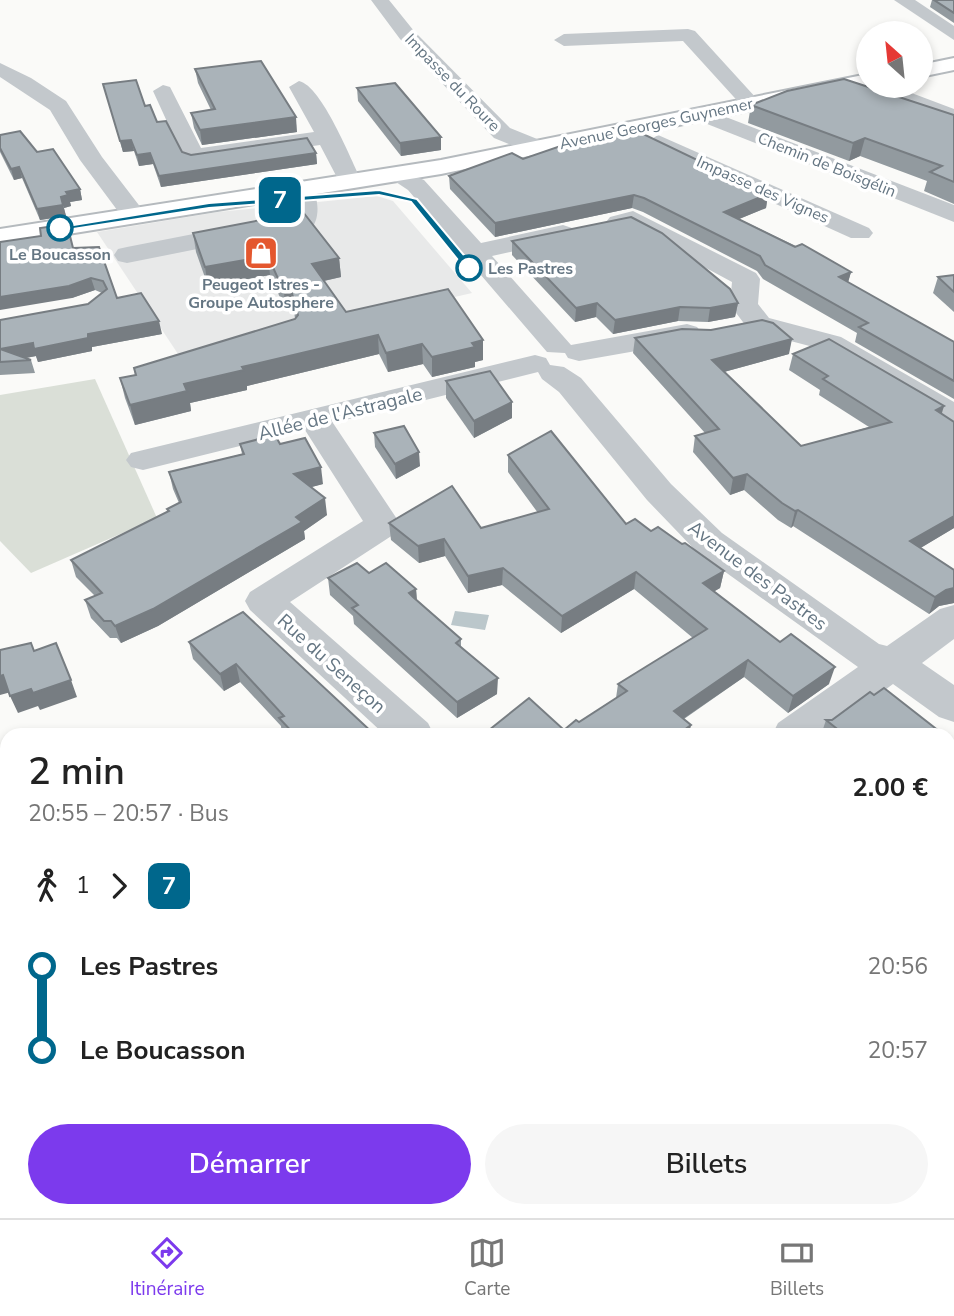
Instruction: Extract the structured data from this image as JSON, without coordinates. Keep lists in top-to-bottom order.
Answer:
{
  "streets": {
    "main road": ["Avenue Georges Guynemer"],
    "street": [
      "Impasse du Roure",
      "Chemin de Boisgélin",
      "Impasse des Vignes",
      "Allée de l'Astragale",
      "Avenue des Pastres",
      "Rue du Seneçon"
    ]
  },
  "crossings": [
    ["Impasse du Roure", "Avenue Georges Guynemer"],
    ["Avenue Georges Guynemer", "Chemin de Boisgélin"],
    ["Avenue Georges Guynemer", "Impasse des Vignes"],
    ["Allée de l'Astragale", "Avenue des Pastres"],
    ["Allée de l'Astragale", "Rue du Seneçon"]
  ],
  "places": {
    "other": ["Le Boucasson", "Les Pastres"],
    "shop": ["Peugeot Istres - Groupe Autosphere"]
  },
  "lines": ["bus line 7"],
  "north": "top left",
  "page": {
    "on_map": "7",
    "heading": ["2 min", "20:55 – 20:57 · Bus", "2.00 €"],
    "legs": ["1", "7"],
    "list": [
      {
        "name": "Les Pastres",
        "value": "20:56"
      },
      {
        "name": "Le Boucasson",
        "value": "20:57"
      }
    ],
    "buttons": ["Démarrer", "Billets"],
    "tabs": ["Itinéraire", "Carte", "Billets"]
  }
}
